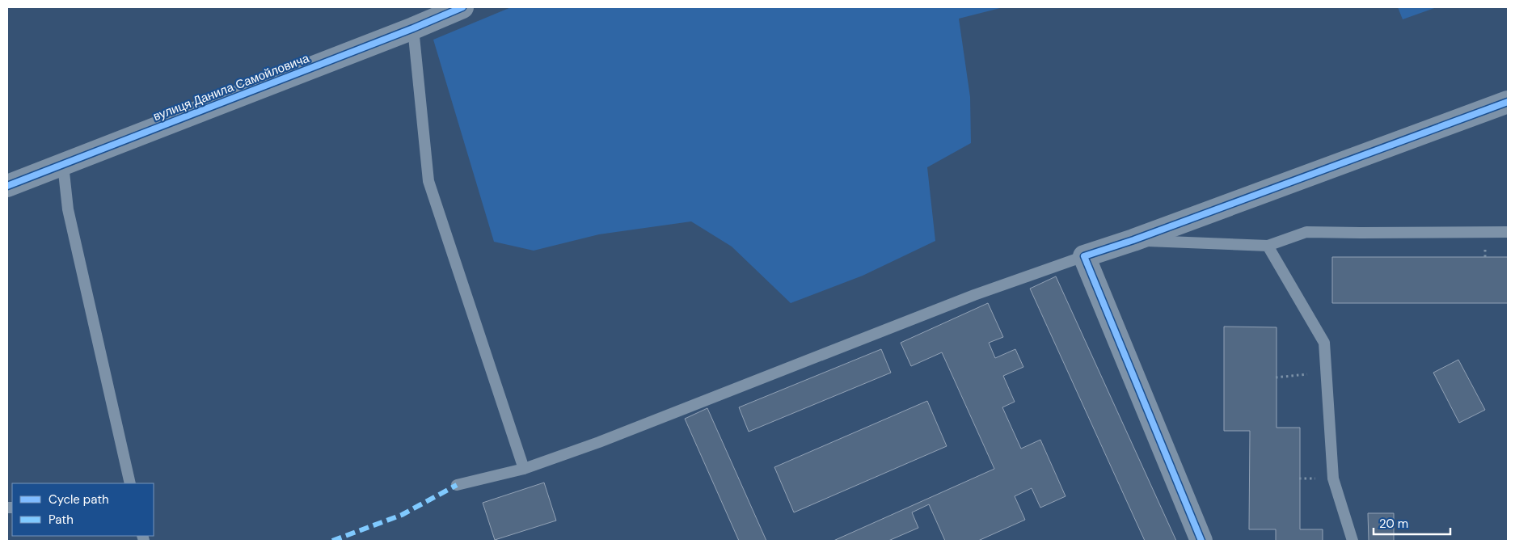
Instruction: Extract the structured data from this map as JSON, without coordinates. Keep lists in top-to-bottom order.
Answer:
{
  "streets": {
    "street": ["вулиця Данила Самойловича"]
  },
  "legend": ["Cycle path", "Path"],
  "scale_bar": "20 m"
}
